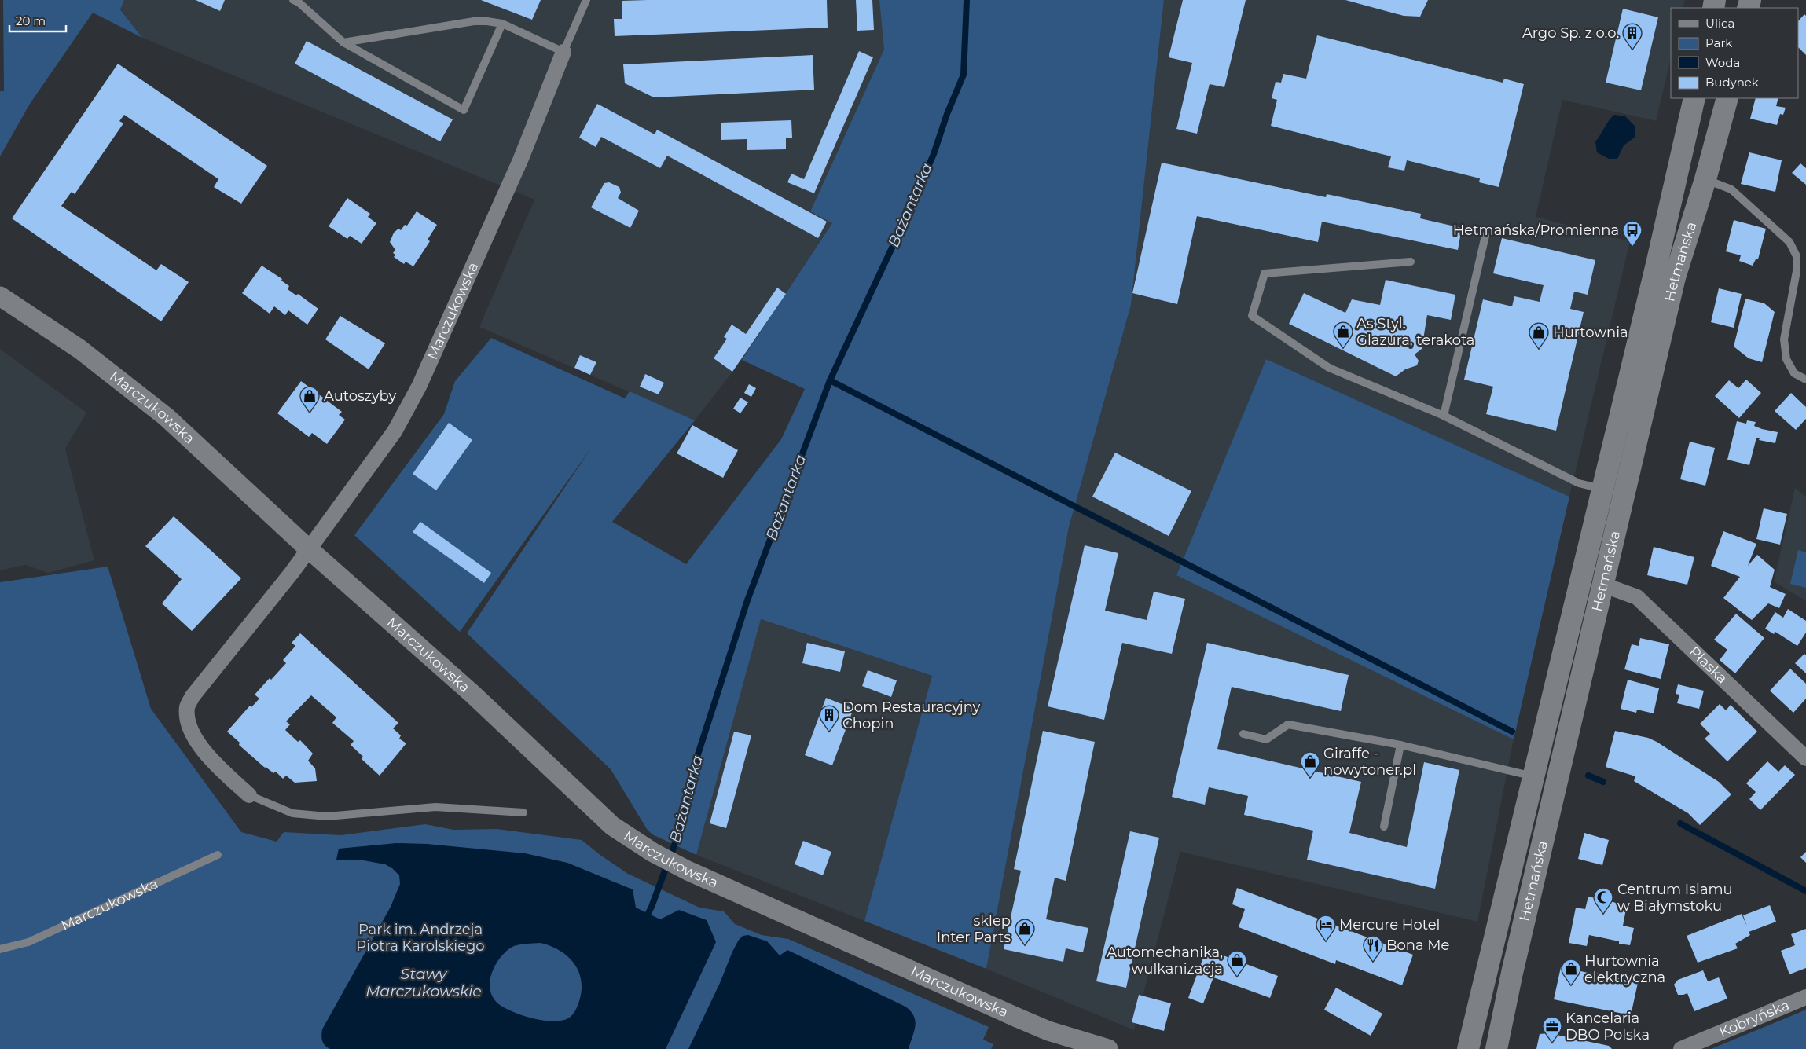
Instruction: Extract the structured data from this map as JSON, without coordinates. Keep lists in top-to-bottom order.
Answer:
{
  "streets": {
    "main road": ["Hetmańska"],
    "street": ["Marczukowska", "Płaska", "Kobryńska"]
  },
  "crossings": [
    ["Hetmańska", "Płaska"]
  ],
  "water": ["Bażantarka", "Stawy Marczukowskie"],
  "parks": ["Park im. Andrzeja Piotra Karolskiego"],
  "places": {
    "building": ["Argo Sp. z o.o.", "Dom Restauracyjny Chopin"],
    "bus stop": ["Hetmańska/Promienna"],
    "shop": [
      "As Styl. Glazura, terakota",
      "Hurtownia",
      "Autoszyby",
      "Giraffe - nowytoner.pl",
      "sklep Inter Parts",
      "Automechanika, wulkanizacja",
      "Hurtownia elektryczna"
    ],
    "mosque": ["Centrum Islamu w Białymstoku"],
    "hotel": ["Mercure Hotel"],
    "restaurant": ["Bona Me"],
    "office": ["Kancelaria DBO Polska"]
  },
  "legend": [
    "Ulica",
    "Park",
    "Woda",
    "Budynek"
  ],
  "scale_bar": "20 m"
}
